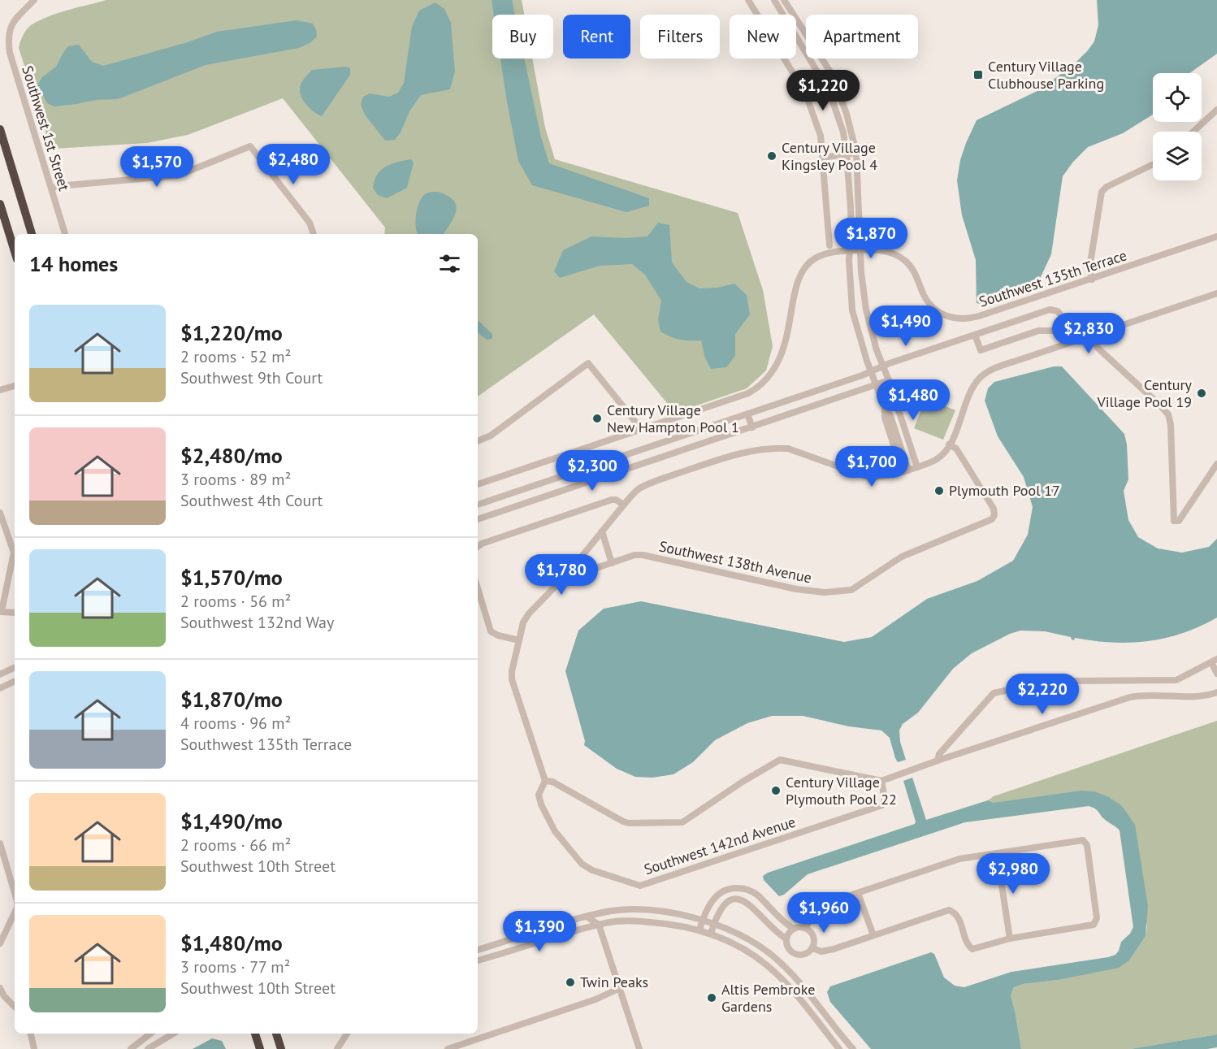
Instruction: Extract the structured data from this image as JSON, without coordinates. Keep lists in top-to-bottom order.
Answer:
{
  "streets": {
    "street": [
      "Southwest 1st Street",
      "Southwest 135th Terrace",
      "Southwest 138th Avenue",
      "Southwest 142nd Avenue"
    ]
  },
  "places": {
    "transit": ["Century Village Clubhouse Parking"],
    "other": [
      "Century Village Kingsley Pool 4",
      "Century Village Pool 19",
      "Century Village New Hampton Pool 1",
      "Plymouth Pool 17",
      "Century Village Plymouth Pool 22",
      "Twin Peaks",
      "Altis Pembroke Gardens"
    ]
  },
  "page": {
    "chip": [
      "Buy",
      "Rent",
      "Filters",
      "New",
      "Apartment"
    ],
    "price": [
      "$1,220",
      "$2,480",
      "$1,570",
      "$1,870",
      "$1,490",
      "$2,830",
      "$1,480",
      "$1,700",
      "$2,300",
      "$1,780",
      "$2,220",
      "$2,980",
      "$1,960",
      "$1,390"
    ],
    "heading": "14 homes",
    "list": [
      {
        "name": "$1,220/mo",
        "note": "2 rooms · 52 m² · Southwest 9th Court"
      },
      {
        "name": "$2,480/mo",
        "note": "3 rooms · 89 m² · Southwest 4th Court"
      },
      {
        "name": "$1,570/mo",
        "note": "2 rooms · 56 m² · Southwest 132nd Way"
      },
      {
        "name": "$1,870/mo",
        "note": "4 rooms · 96 m² · Southwest 135th Terrace"
      },
      {
        "name": "$1,490/mo",
        "note": "2 rooms · 66 m² · Southwest 10th Street"
      },
      {
        "name": "$1,480/mo",
        "note": "3 rooms · 77 m² · Southwest 10th Street"
      }
    ]
  }
}
